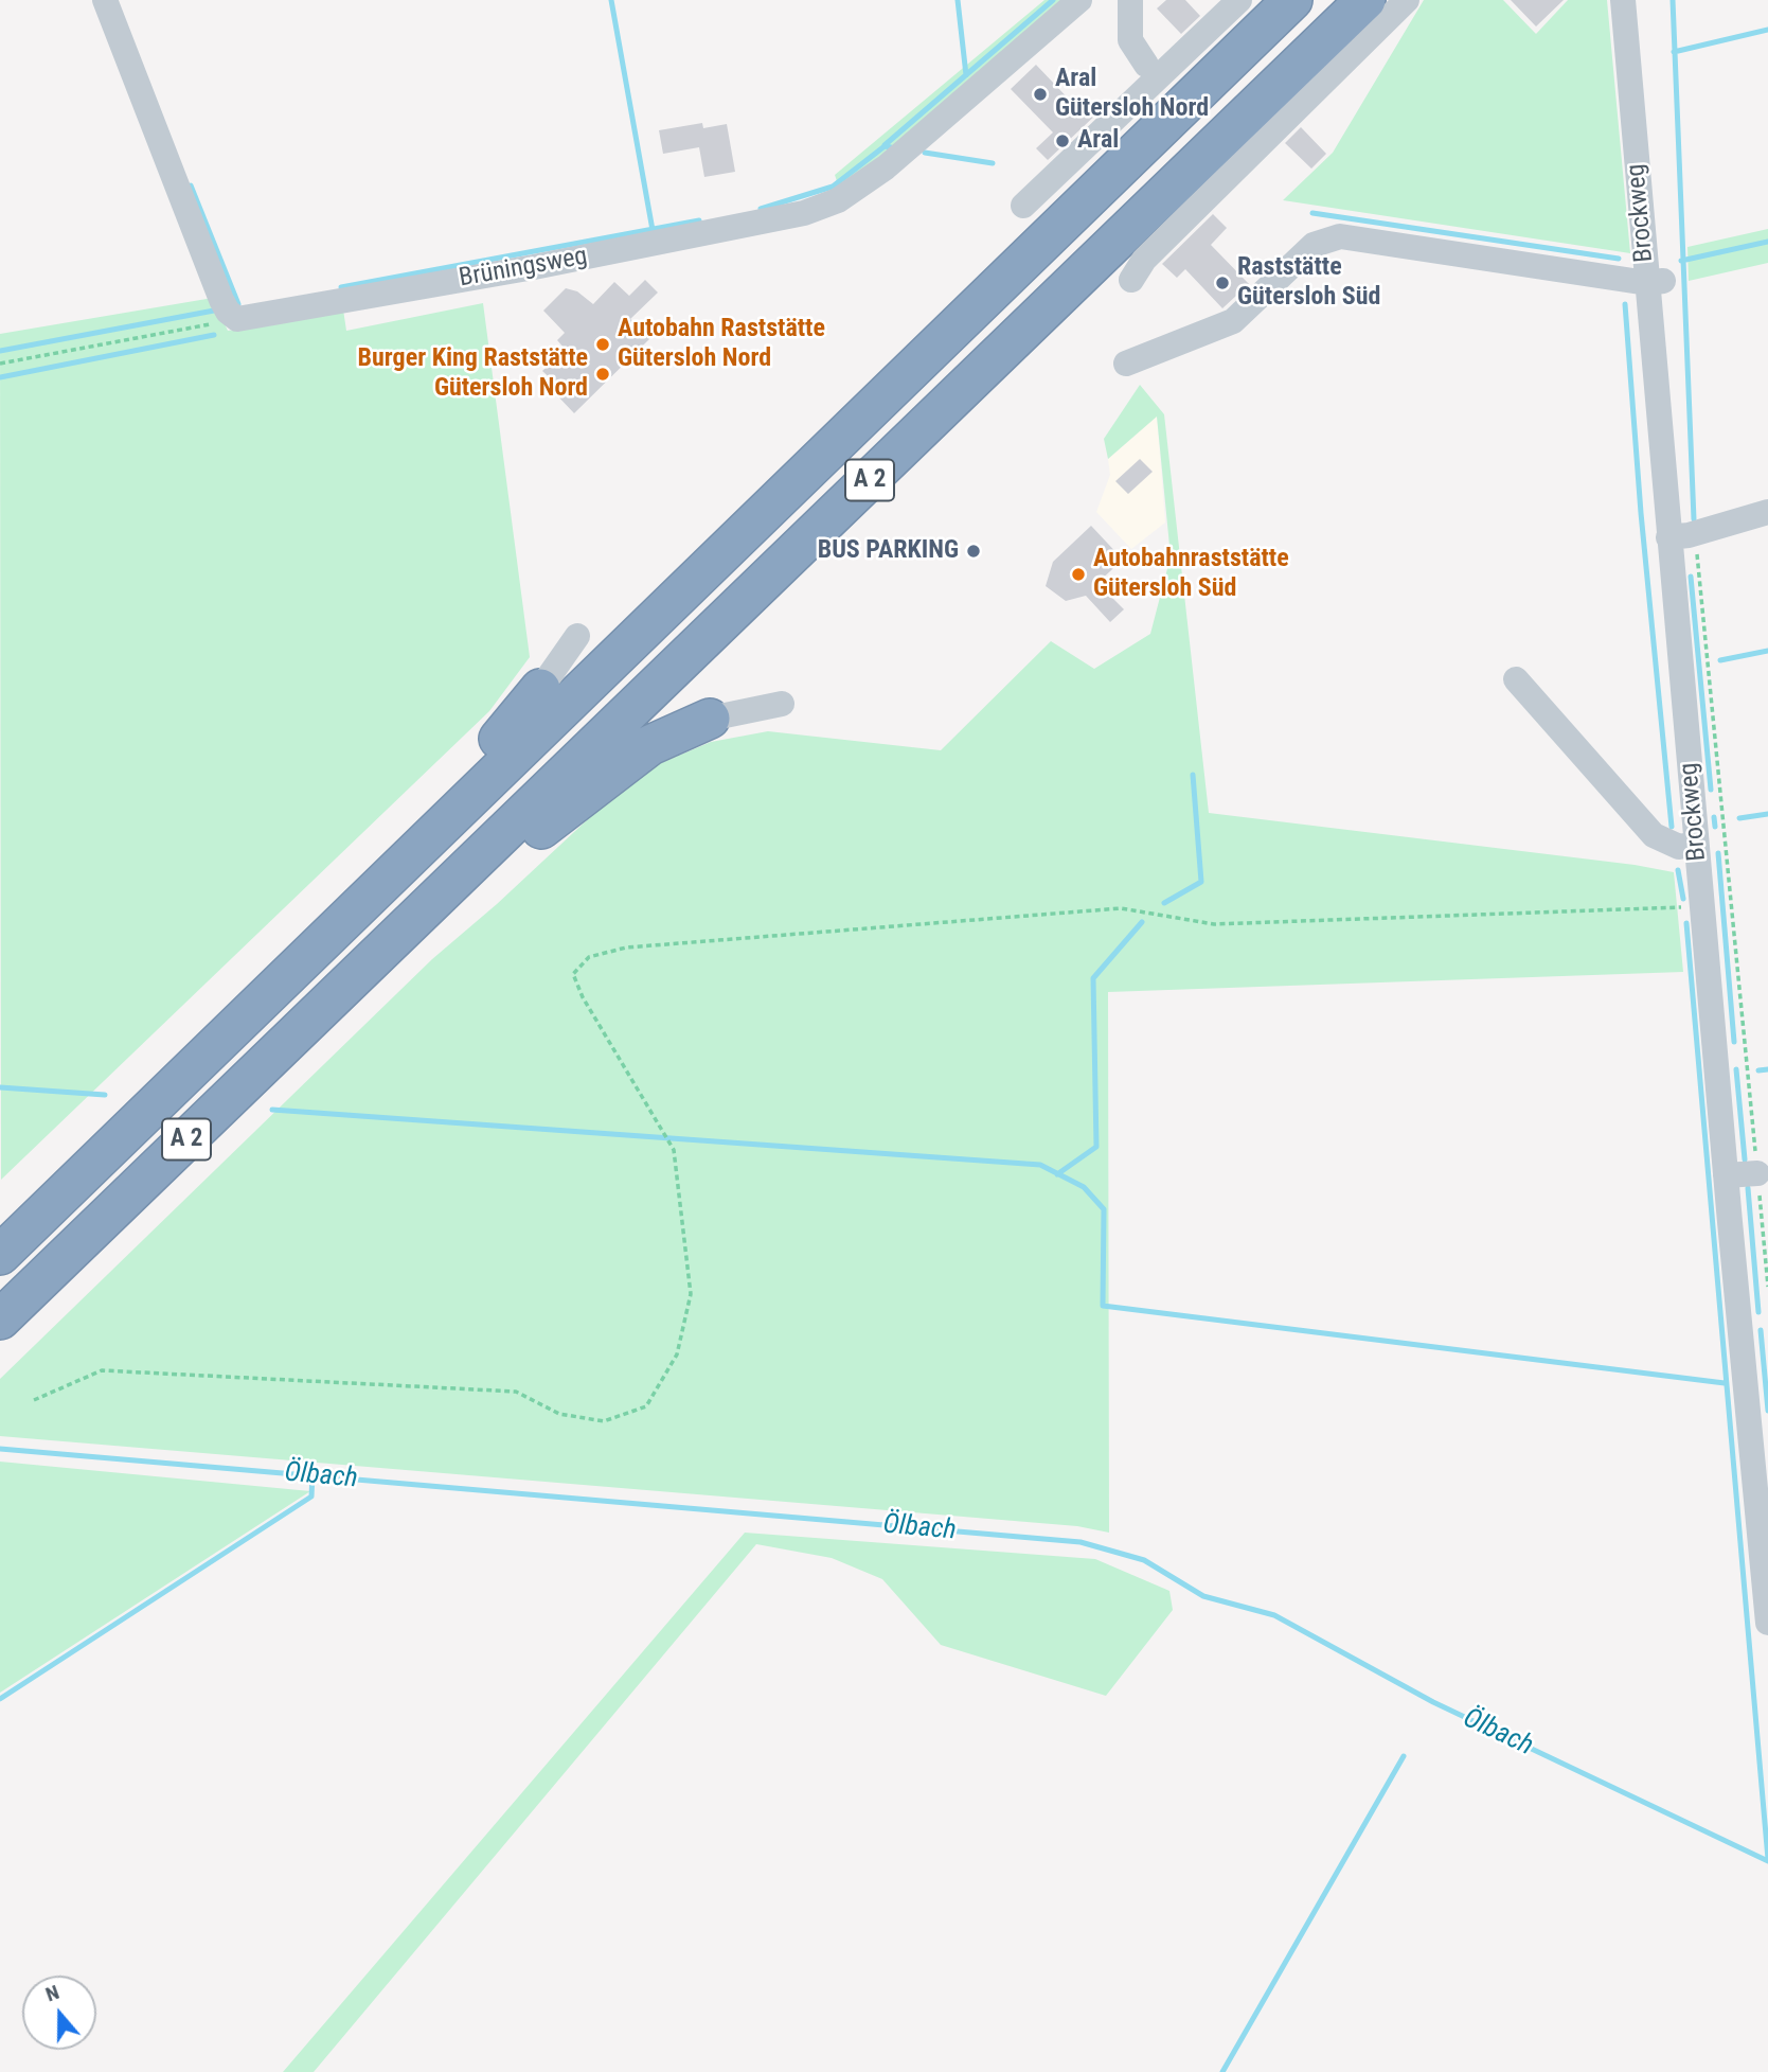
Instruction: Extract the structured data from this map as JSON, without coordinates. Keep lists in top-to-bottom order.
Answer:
{
  "streets": {
    "highway": ["A 2"],
    "street": ["Brockweg", "Brüningsweg"]
  },
  "water": ["Ölbach"],
  "places": [
    "Aral Gütersloh Nord",
    "Aral",
    "Raststätte Gütersloh Süd",
    "Autobahn Raststätte Gütersloh Nord",
    "Burger King Raststätte Gütersloh Nord",
    "BUS PARKING",
    "Autobahnraststätte Gütersloh Süd"
  ],
  "north": "top"
}
